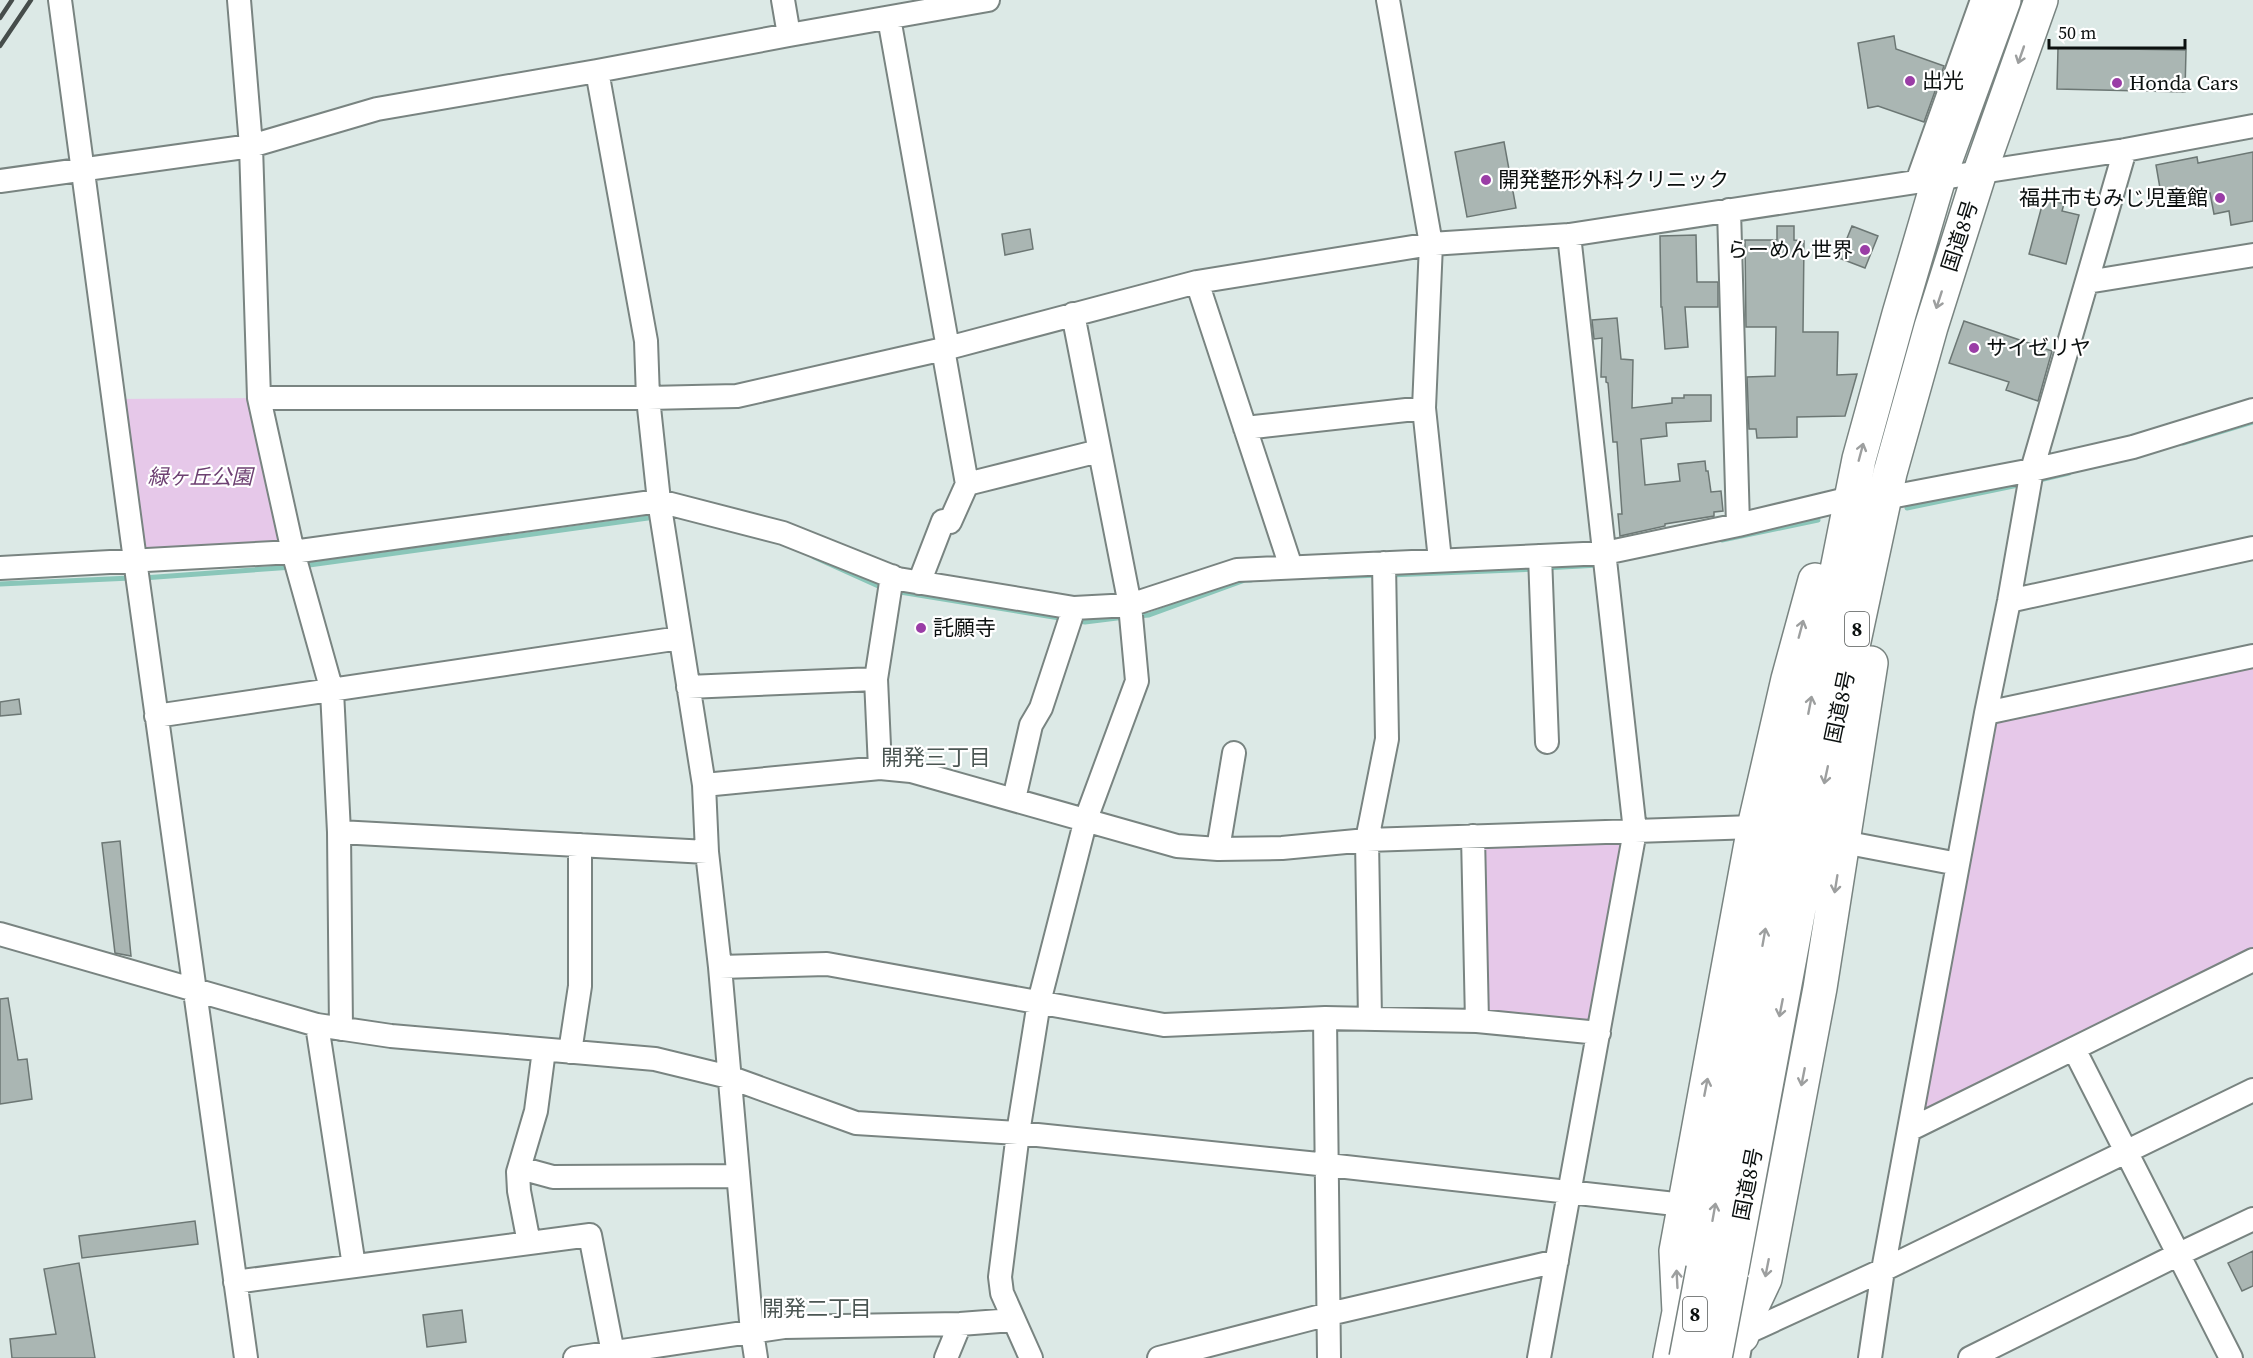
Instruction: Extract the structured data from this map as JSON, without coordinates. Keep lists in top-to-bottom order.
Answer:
{
  "streets": {
    "highway": ["国道8号", "8"]
  },
  "crossings": [
    ["国道8号", "8"]
  ],
  "districts": ["開発三丁目", "開発二丁目"],
  "parks": ["緑ヶ丘公園"],
  "places": [
    "出光",
    "Honda Cars",
    "開発整形外科クリニック",
    "福井市もみじ児童館",
    "らーめん世界",
    "サイゼリヤ",
    "託願寺"
  ],
  "scale_bar": "50 m"
}
